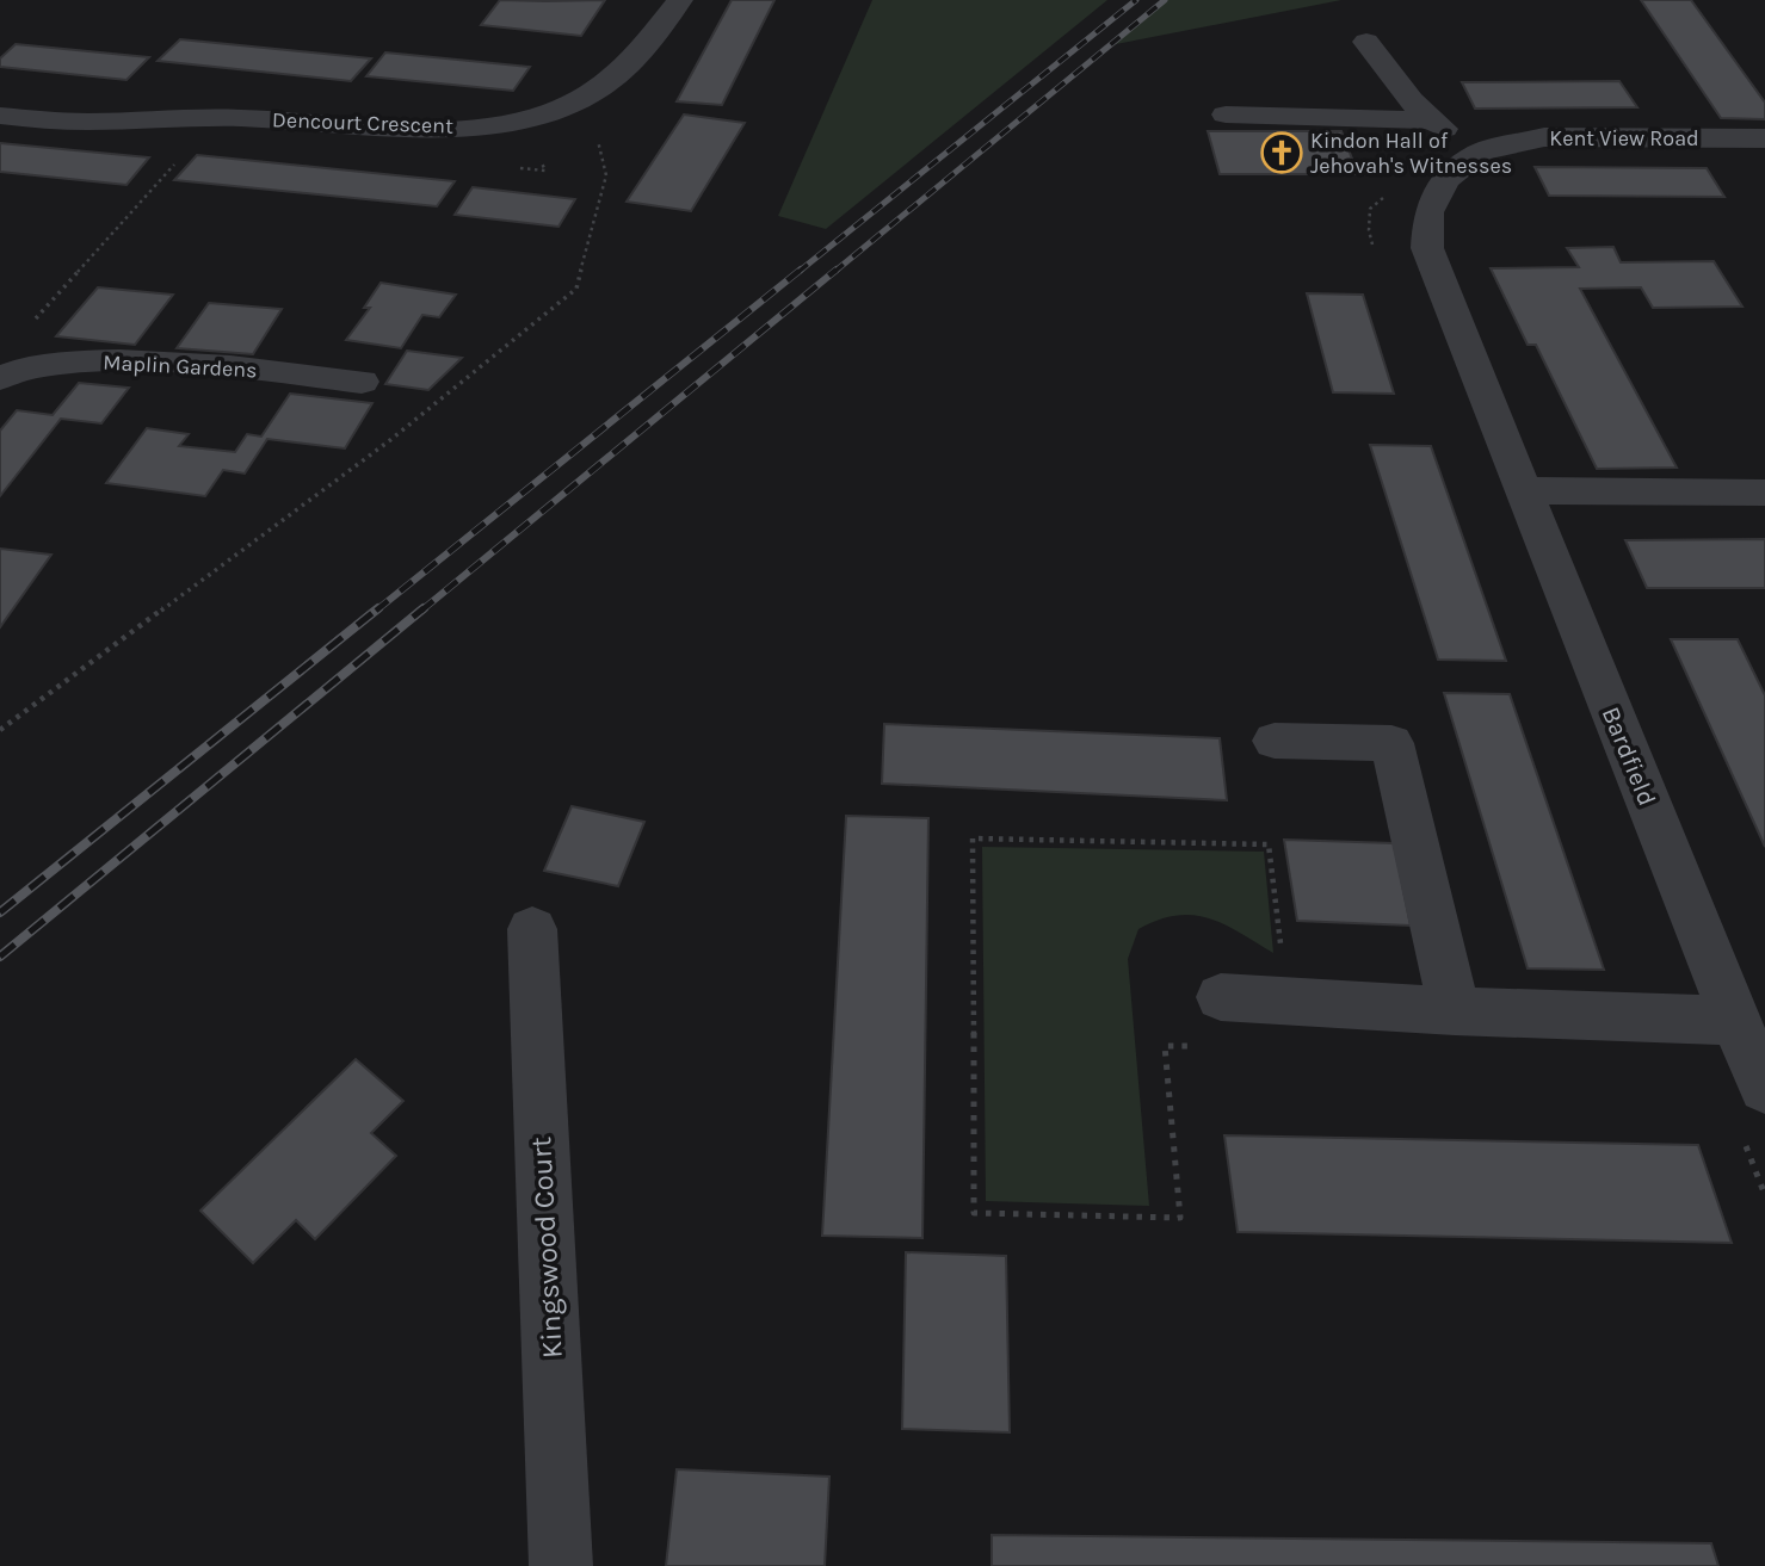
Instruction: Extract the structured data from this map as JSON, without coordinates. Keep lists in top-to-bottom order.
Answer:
{
  "streets": {
    "street": [
      "Dencourt Crescent",
      "Kent View Road",
      "Maplin Gardens",
      "Bardfield",
      "Kingswood Court"
    ]
  },
  "crossings": [
    ["Kent View Road", "Bardfield"]
  ],
  "places": {
    "church": ["Kindon Hall of Jehovah's Witnesses"]
  }
}
